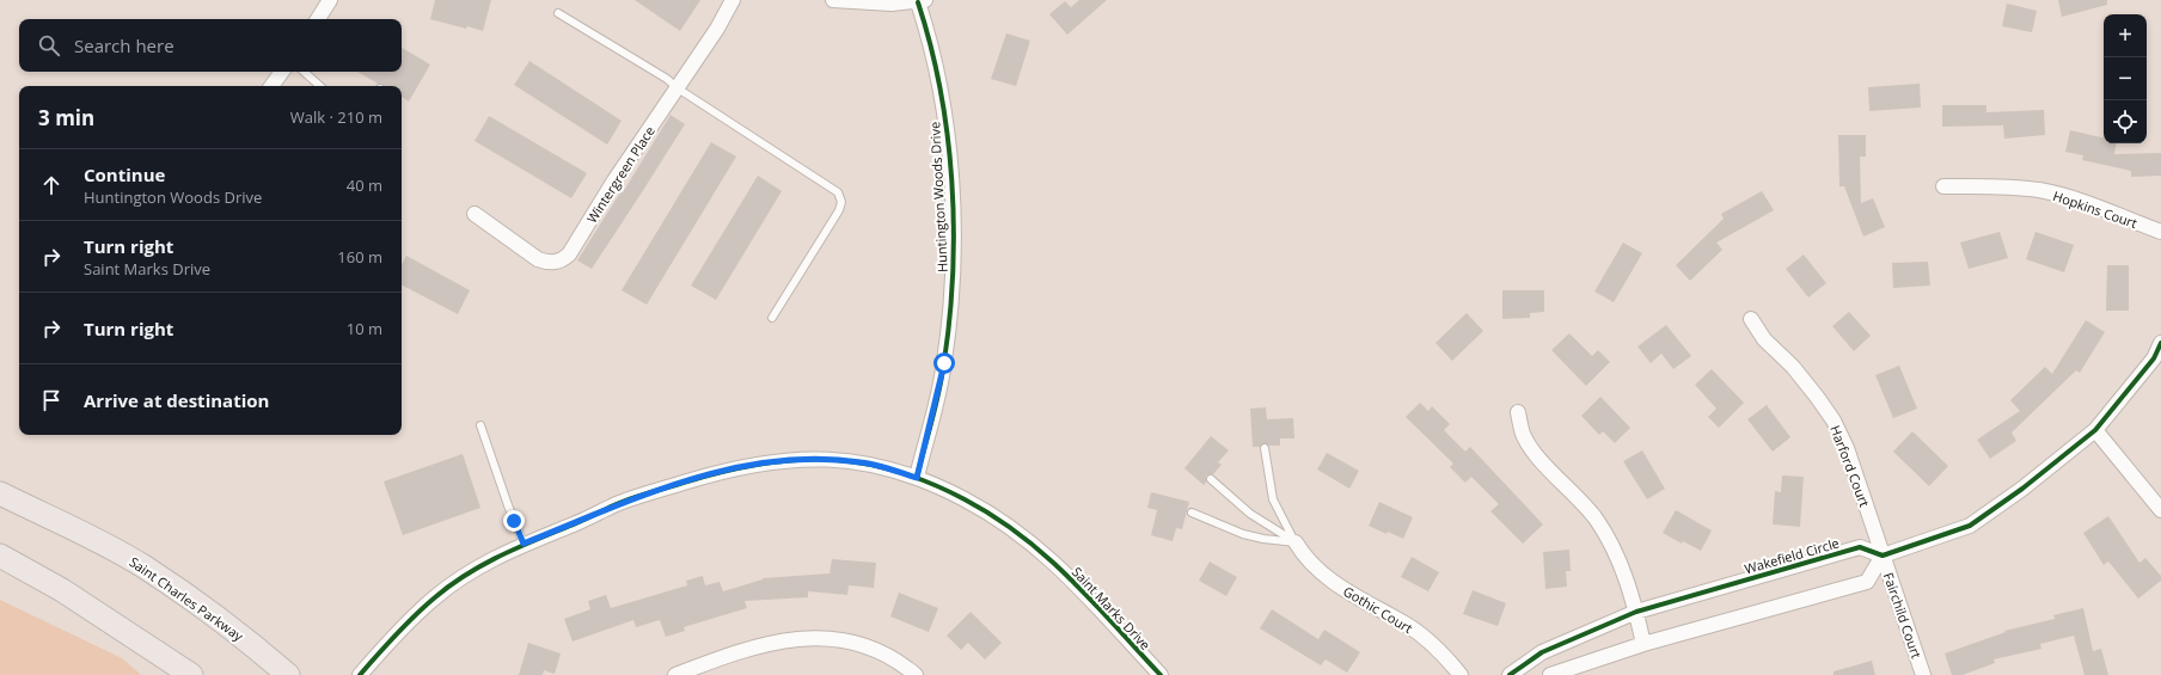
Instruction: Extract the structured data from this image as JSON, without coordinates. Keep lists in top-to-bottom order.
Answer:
{
  "streets": {
    "main road": ["Saint Charles Parkway"],
    "street": [
      "Wintergreen Place",
      "Huntington Woods Drive",
      "Hopkins Court",
      "Harford Court",
      "Wakefield Circle",
      "Saint Marks Drive",
      "Gothic Court",
      "Fairchild Court"
    ]
  },
  "crossings": [
    ["Huntington Woods Drive", "Saint Marks Drive"],
    ["Harford Court", "Wakefield Circle"],
    ["Harford Court", "Fairchild Court"],
    ["Wakefield Circle", "Fairchild Court"]
  ],
  "page": {
    "map_buttons": ["+", "−"],
    "search": "Search here",
    "heading": ["3 min", "Walk · 210 m"],
    "list": [
      ["Continue", "Huntington Woods Drive", "40 m"],
      ["Turn right", "Saint Marks Drive", "160 m"],
      ["Turn right", "10 m"],
      "Arrive at destination"
    ]
  }
}
